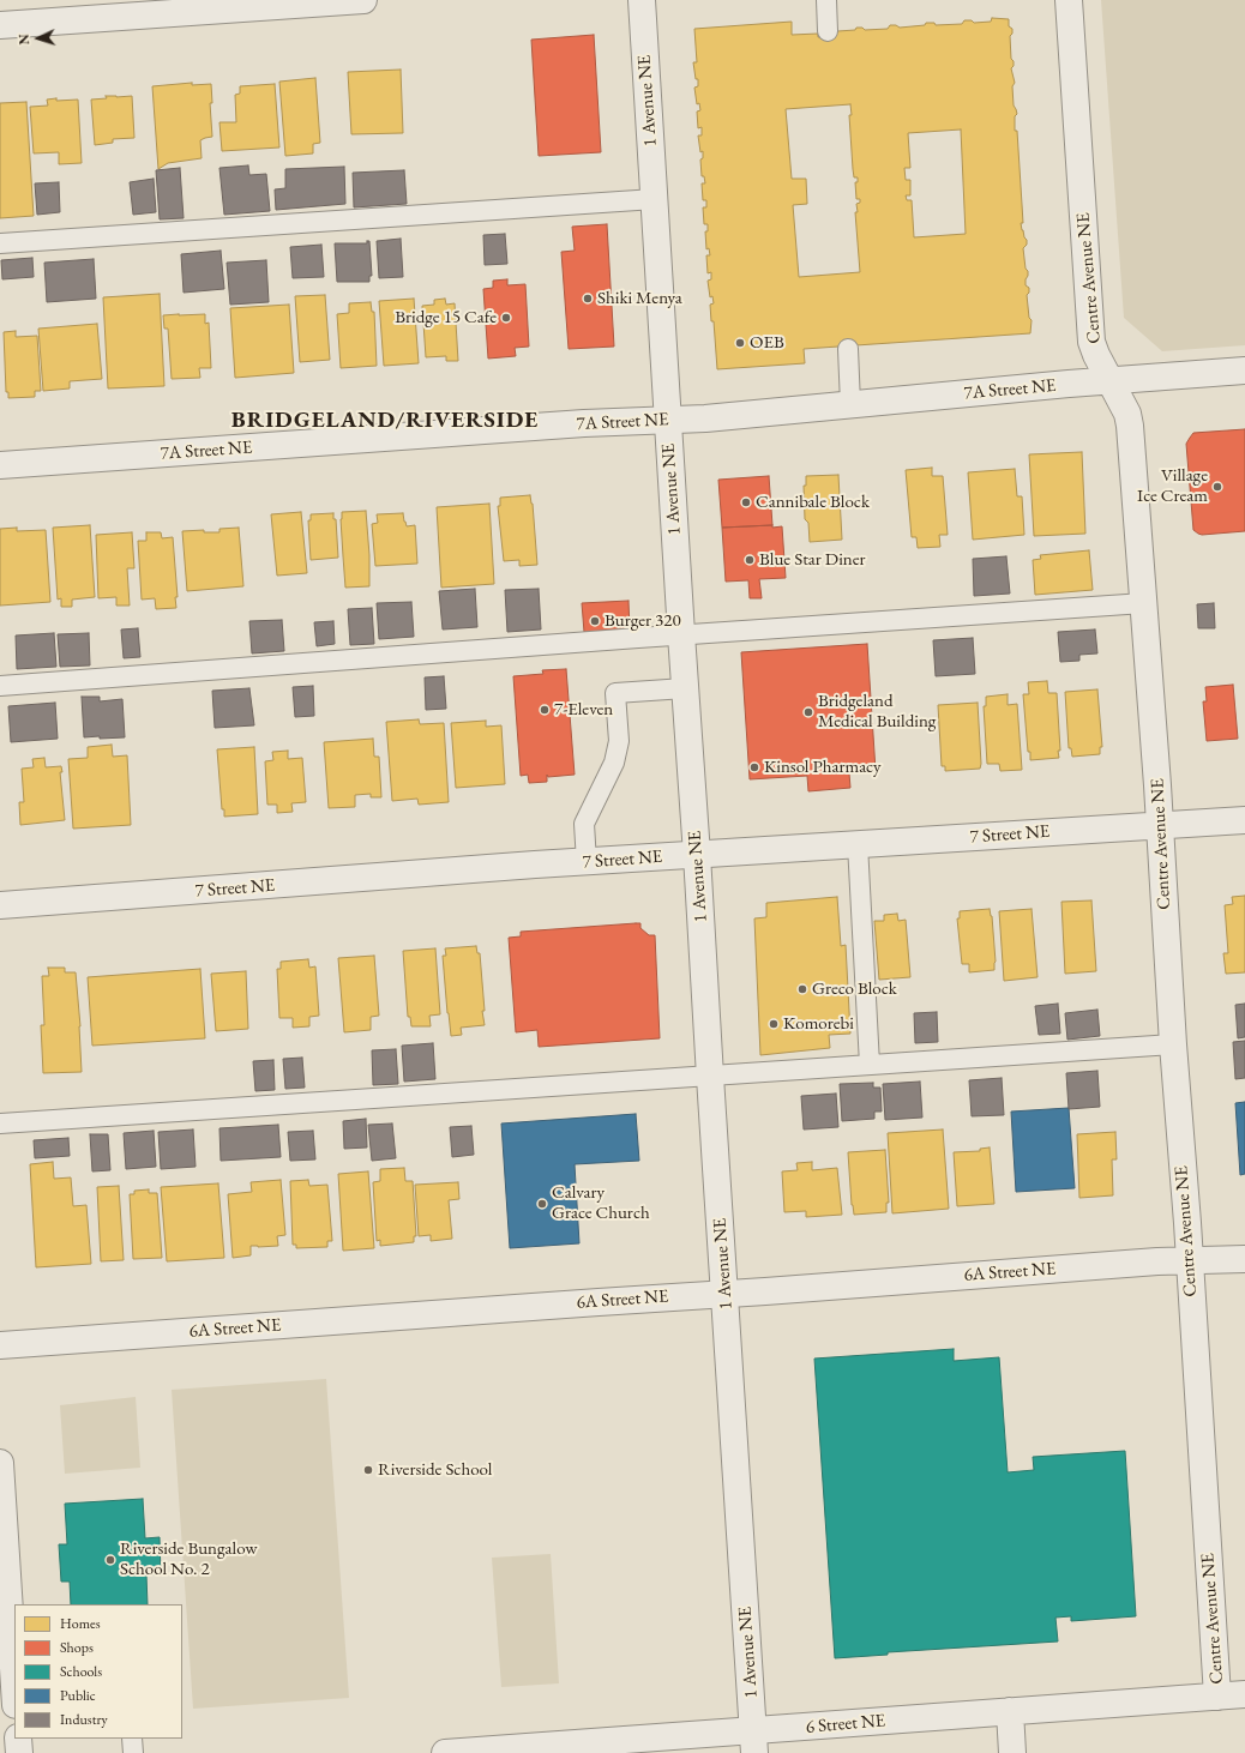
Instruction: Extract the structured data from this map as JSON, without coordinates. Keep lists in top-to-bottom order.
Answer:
{
  "streets": {
    "street": [
      "1 Avenue NE",
      "Centre Avenue NE",
      "7A Street NE",
      "7 Street NE",
      "6A Street NE",
      "6 Street NE"
    ]
  },
  "crossings": [
    ["1 Avenue NE", "7A Street NE"],
    ["1 Avenue NE", "7 Street NE"],
    ["1 Avenue NE", "6A Street NE"],
    ["1 Avenue NE", "6 Street NE"],
    ["Centre Avenue NE", "7A Street NE"],
    ["Centre Avenue NE", "7 Street NE"],
    ["Centre Avenue NE", "6A Street NE"],
    ["Centre Avenue NE", "6 Street NE"]
  ],
  "districts": ["BRIDGELAND/RIVERSIDE"],
  "places": [
    "Shiki Menya",
    "Bridge 15 Cafe",
    "OEB",
    "Village Ice Cream",
    "Cannibale Block",
    "Blue Star Diner",
    "Burger 320",
    "7-Eleven",
    "Bridgeland Medical Building",
    "Kinsol Pharmacy",
    "Greco Block",
    "Komorebi",
    "Calvary Grace Church",
    "Riverside School",
    "Riverside Bungalow School No. 2"
  ],
  "legend": [
    "Homes",
    "Shops",
    "Schools",
    "Public",
    "Industry"
  ],
  "north": "left"
}
